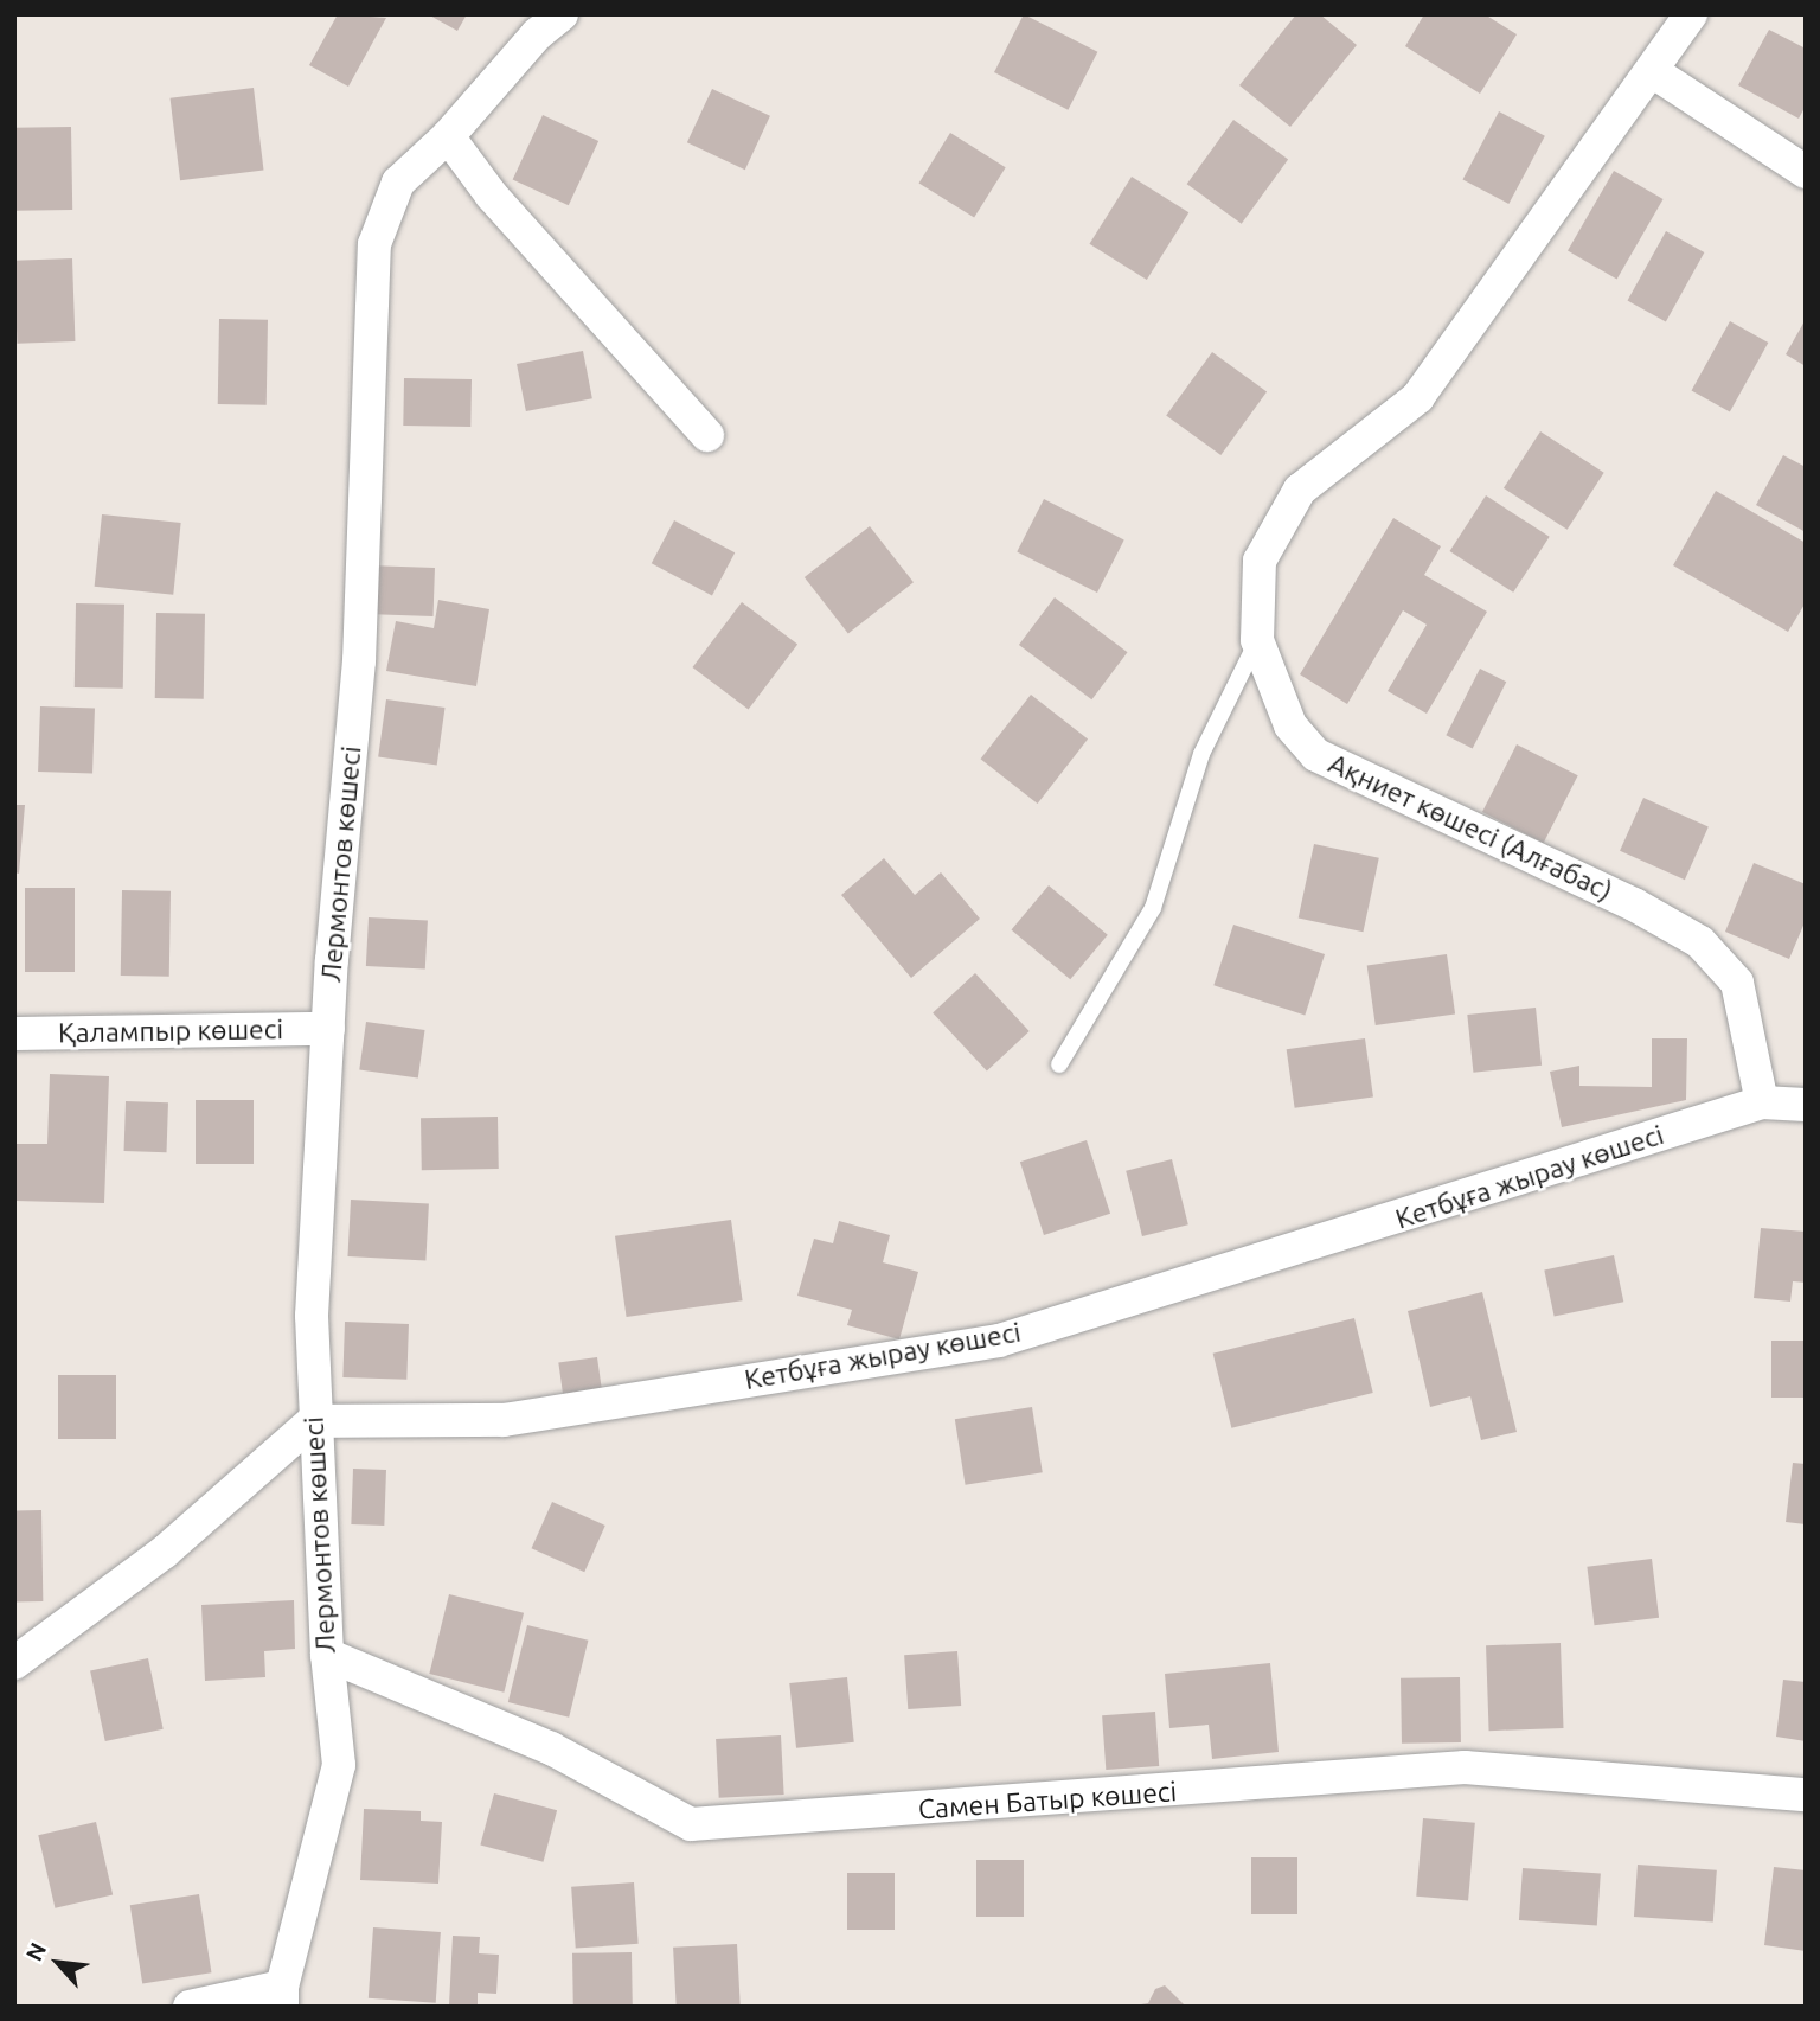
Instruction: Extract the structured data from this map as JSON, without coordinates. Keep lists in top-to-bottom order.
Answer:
{
  "streets": {
    "street": [
      "Ақниет көшесі (Алғабас)",
      "Лермонтов көшесі",
      "Қалампыр көшесі",
      "Кетбұға жырау көшесі",
      "Самен Батыр көшесі"
    ]
  },
  "crossings": [
    ["Ақниет көшесі (Алғабас)", "Кетбұға жырау көшесі"],
    ["Лермонтов көшесі", "Қалампыр көшесі"],
    ["Лермонтов көшесі", "Кетбұға жырау көшесі"],
    ["Лермонтов көшесі", "Самен Батыр көшесі"]
  ],
  "north": "top left"
}
